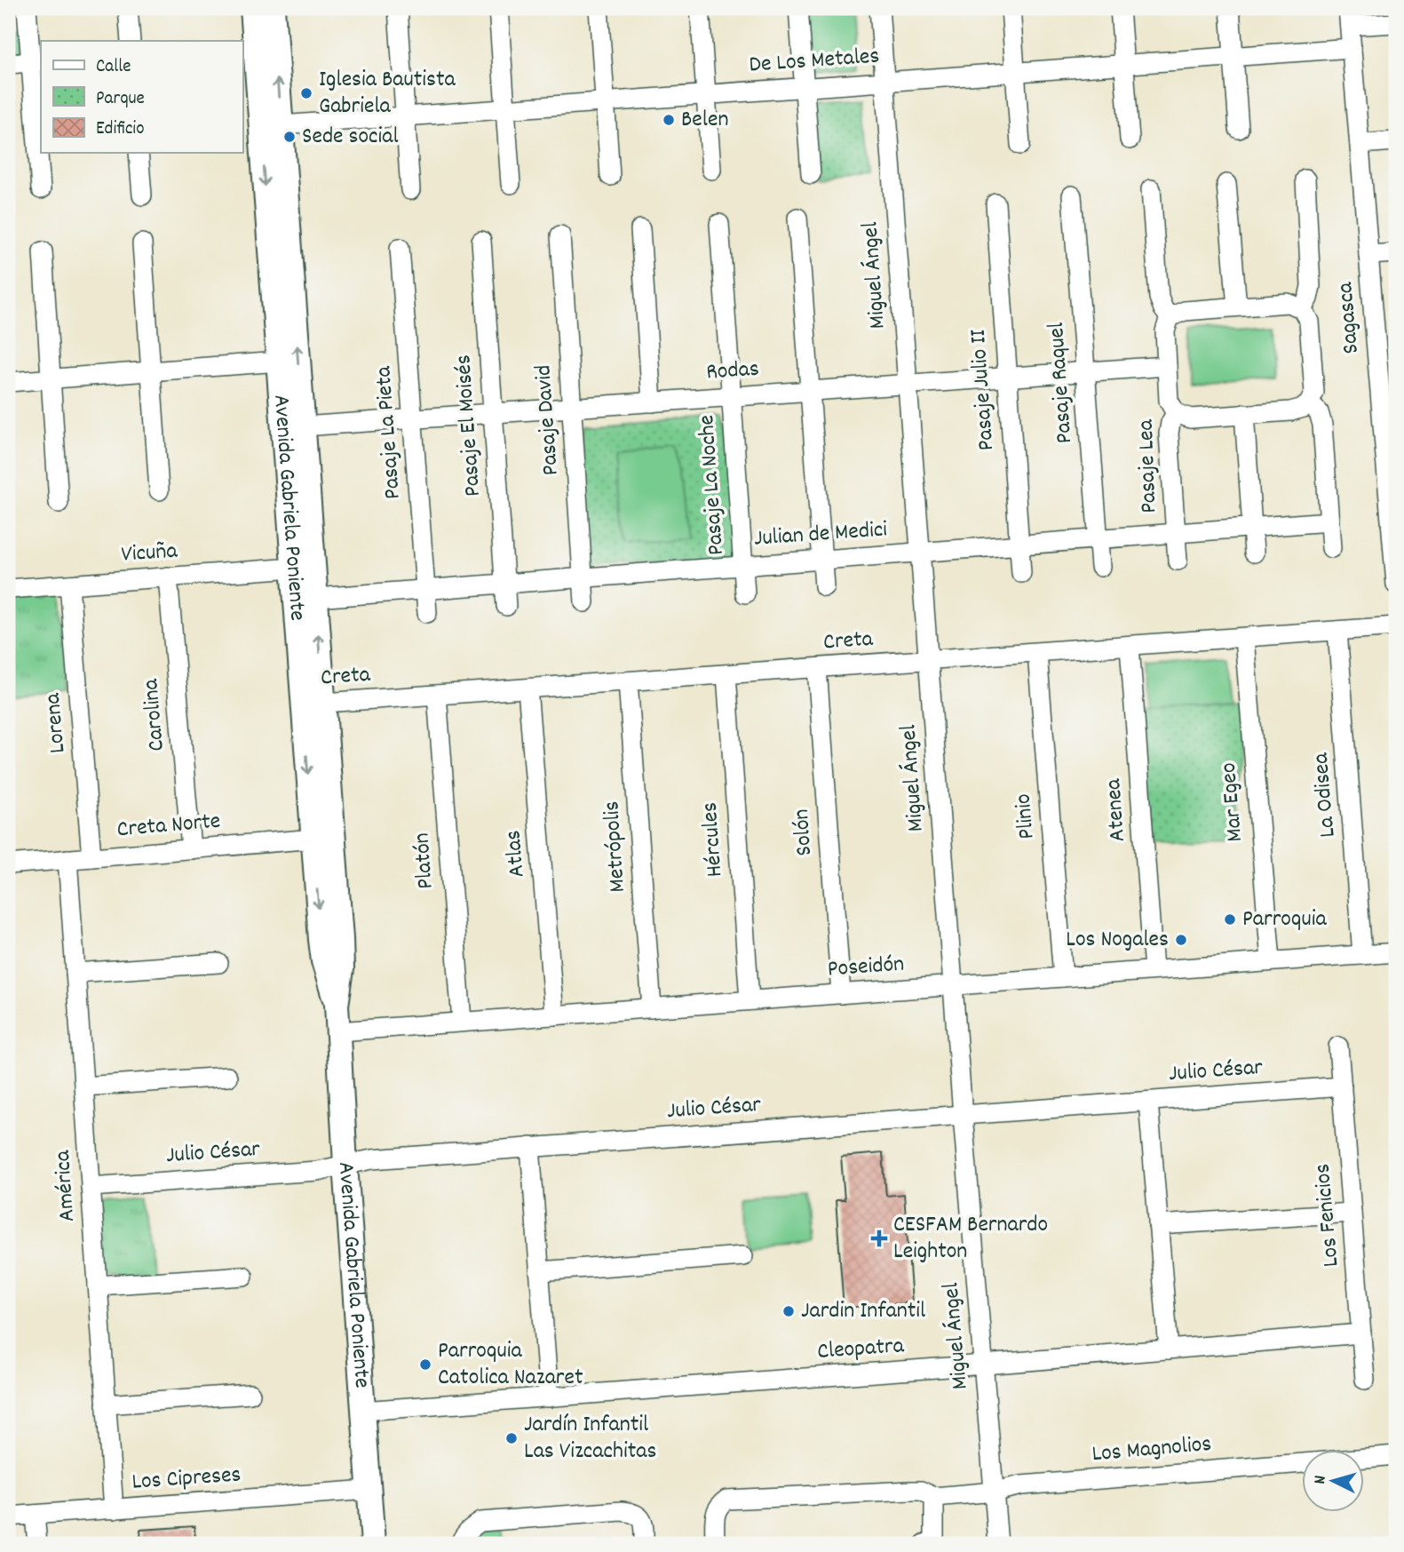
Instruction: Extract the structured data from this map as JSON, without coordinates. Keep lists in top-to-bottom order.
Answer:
{
  "streets": {
    "main road": ["Avenida Gabriela Poniente"],
    "street": [
      "De Los Metales",
      "Miguel Ángel",
      "Sagasca",
      "Rodas",
      "Pasaje Raquel",
      "Pasaje Julio II",
      "Pasaje David",
      "Pasaje El Moisés",
      "Pasaje La Pieta",
      "Pasaje Lea",
      "Pasaje La Noche",
      "Julian de Medici",
      "Vicuña",
      "Creta",
      "Carolina",
      "Lorena",
      "La Odisea",
      "Mar Egeo",
      "Atenea",
      "Plinio",
      "Creta Norte",
      "Solón",
      "Hércules",
      "Metrópolis",
      "Atlas",
      "Platón",
      "Poseidón",
      "Julio César",
      "América",
      "Los Fenicios",
      "Cleopatra",
      "Los Magnolios",
      "Los Cipreses"
    ]
  },
  "crossings": [
    ["De Los Metales", "Miguel Ángel"],
    ["De Los Metales", "Sagasca"],
    ["De Los Metales", "Avenida Gabriela Poniente"],
    ["Miguel Ángel", "Rodas"],
    ["Miguel Ángel", "Julian de Medici"],
    ["Miguel Ángel", "Creta"],
    ["Miguel Ángel", "Poseidón"],
    ["Miguel Ángel", "Julio César"],
    ["Miguel Ángel", "Cleopatra"],
    ["Miguel Ángel", "Los Magnolios"],
    ["Rodas", "Pasaje Raquel"],
    ["Rodas", "Pasaje Julio II"],
    ["Rodas", "Pasaje David"],
    ["Rodas", "Pasaje El Moisés"],
    ["Rodas", "Pasaje La Pieta"],
    ["Rodas", "Pasaje Lea"],
    ["Rodas", "Pasaje La Noche"],
    ["Rodas", "Avenida Gabriela Poniente"],
    ["Pasaje Raquel", "Julian de Medici"],
    ["Pasaje Julio II", "Julian de Medici"],
    ["Pasaje David", "Julian de Medici"],
    ["Pasaje El Moisés", "Julian de Medici"],
    ["Pasaje La Pieta", "Julian de Medici"],
    ["Pasaje Lea", "Julian de Medici"],
    ["Pasaje La Noche", "Julian de Medici"],
    ["Avenida Gabriela Poniente", "Julian de Medici"],
    ["Avenida Gabriela Poniente", "Vicuña"],
    ["Avenida Gabriela Poniente", "Creta"],
    ["Avenida Gabriela Poniente", "Creta Norte"],
    ["Avenida Gabriela Poniente", "Poseidón"],
    ["Avenida Gabriela Poniente", "Julio César"],
    ["Avenida Gabriela Poniente", "Cleopatra"],
    ["Avenida Gabriela Poniente", "Los Cipreses"],
    ["Vicuña", "Carolina"],
    ["Vicuña", "Lorena"],
    ["Creta", "La Odisea"],
    ["Creta", "Mar Egeo"],
    ["Creta", "Atenea"],
    ["Creta", "Plinio"],
    ["Creta", "Solón"],
    ["Creta", "Hércules"],
    ["Creta", "Metrópolis"],
    ["Creta", "Atlas"],
    ["Creta", "Platón"],
    ["Carolina", "Creta Norte"],
    ["Lorena", "Creta Norte"],
    ["La Odisea", "Poseidón"],
    ["Mar Egeo", "Poseidón"],
    ["Atenea", "Poseidón"],
    ["Plinio", "Poseidón"],
    ["Creta Norte", "América"],
    ["Solón", "Poseidón"],
    ["Hércules", "Poseidón"],
    ["Metrópolis", "Poseidón"],
    ["Atlas", "Poseidón"],
    ["Platón", "Poseidón"],
    ["Julio César", "América"],
    ["Julio César", "Los Fenicios"],
    ["América", "Los Cipreses"],
    ["Los Fenicios", "Cleopatra"]
  ],
  "places": {
    "other": [
      "Iglesia Bautista Gabriela",
      "Belen",
      "Sede social",
      "Parroquia",
      "Los Nogales",
      "Jardin Infantil",
      "Parroquia Catolica Nazaret",
      "Jardín Infantil Las Vizcachitas"
    ],
    "health": ["CESFAM Bernardo Leighton"]
  },
  "legend": ["Calle", "Parque", "Edificio"],
  "north": "left"
}
